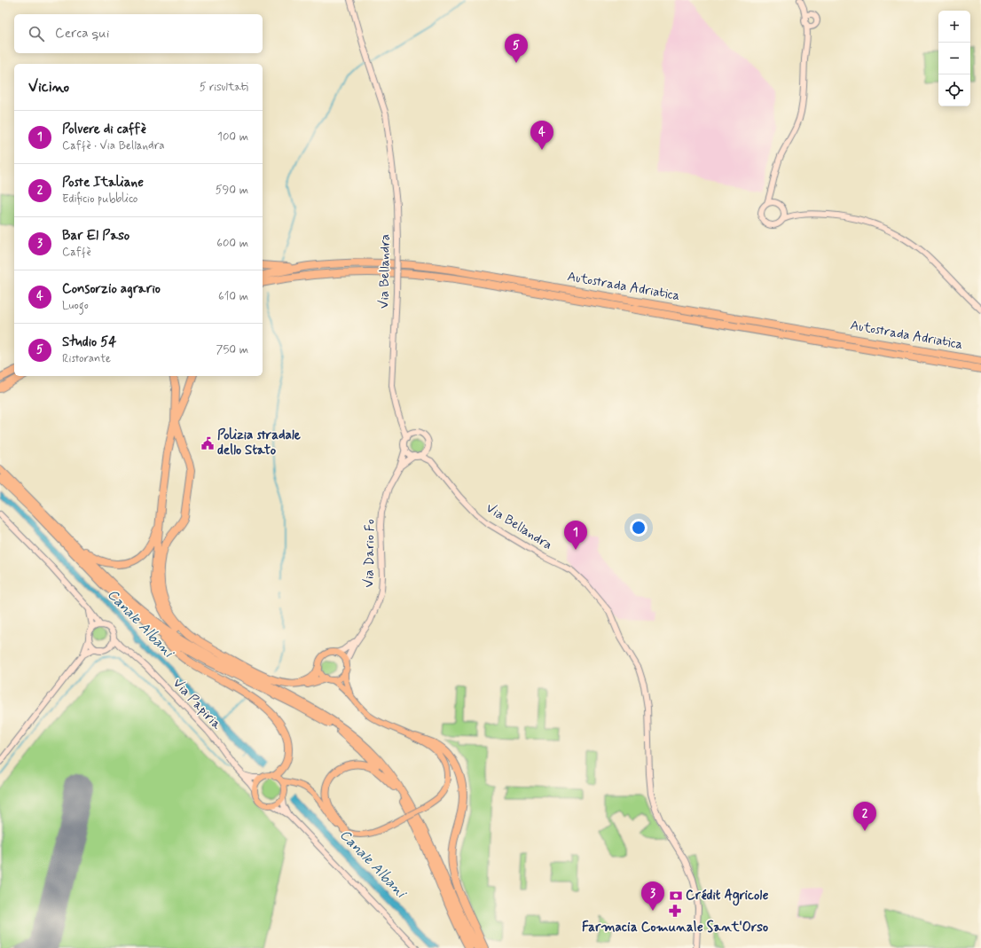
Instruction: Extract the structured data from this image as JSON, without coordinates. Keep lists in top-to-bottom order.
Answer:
{
  "streets": {
    "highway": ["Autostrada Adriatica"],
    "main road": ["Via Bellandra", "Via Dario Fo", "Via Papiria"]
  },
  "crossings": [
    ["Via Bellandra", "Via Dario Fo"]
  ],
  "water": ["Canale Albani"],
  "places": {
    "public building": ["Polizia stradale dello Stato"],
    "bank": ["Crédit Agricole"],
    "pharmacy": ["Farmacia Comunale Sant'Orso"]
  },
  "page": {
    "map_buttons": ["+", "−"],
    "search": "Cerca qui",
    "pins": [
      "5",
      "4",
      "1",
      "2",
      "3"
    ],
    "heading": ["Vicino", "5 risultati"],
    "list": [
      {
        "mark": "1",
        "name": "Polvere di caffè",
        "note": "Caffè · Via Bellandra",
        "value": "100 m"
      },
      {
        "mark": "2",
        "name": "Poste Italiane",
        "note": "Edificio pubblico",
        "value": "590 m"
      },
      {
        "mark": "3",
        "name": "Bar El Paso",
        "note": "Caffè",
        "value": "600 m"
      },
      {
        "mark": "4",
        "name": "Consorzio agrario",
        "note": "Luogo",
        "value": "610 m"
      },
      {
        "mark": "5",
        "name": "Studio 54",
        "note": "Ristorante",
        "value": "750 m"
      }
    ]
  }
}
